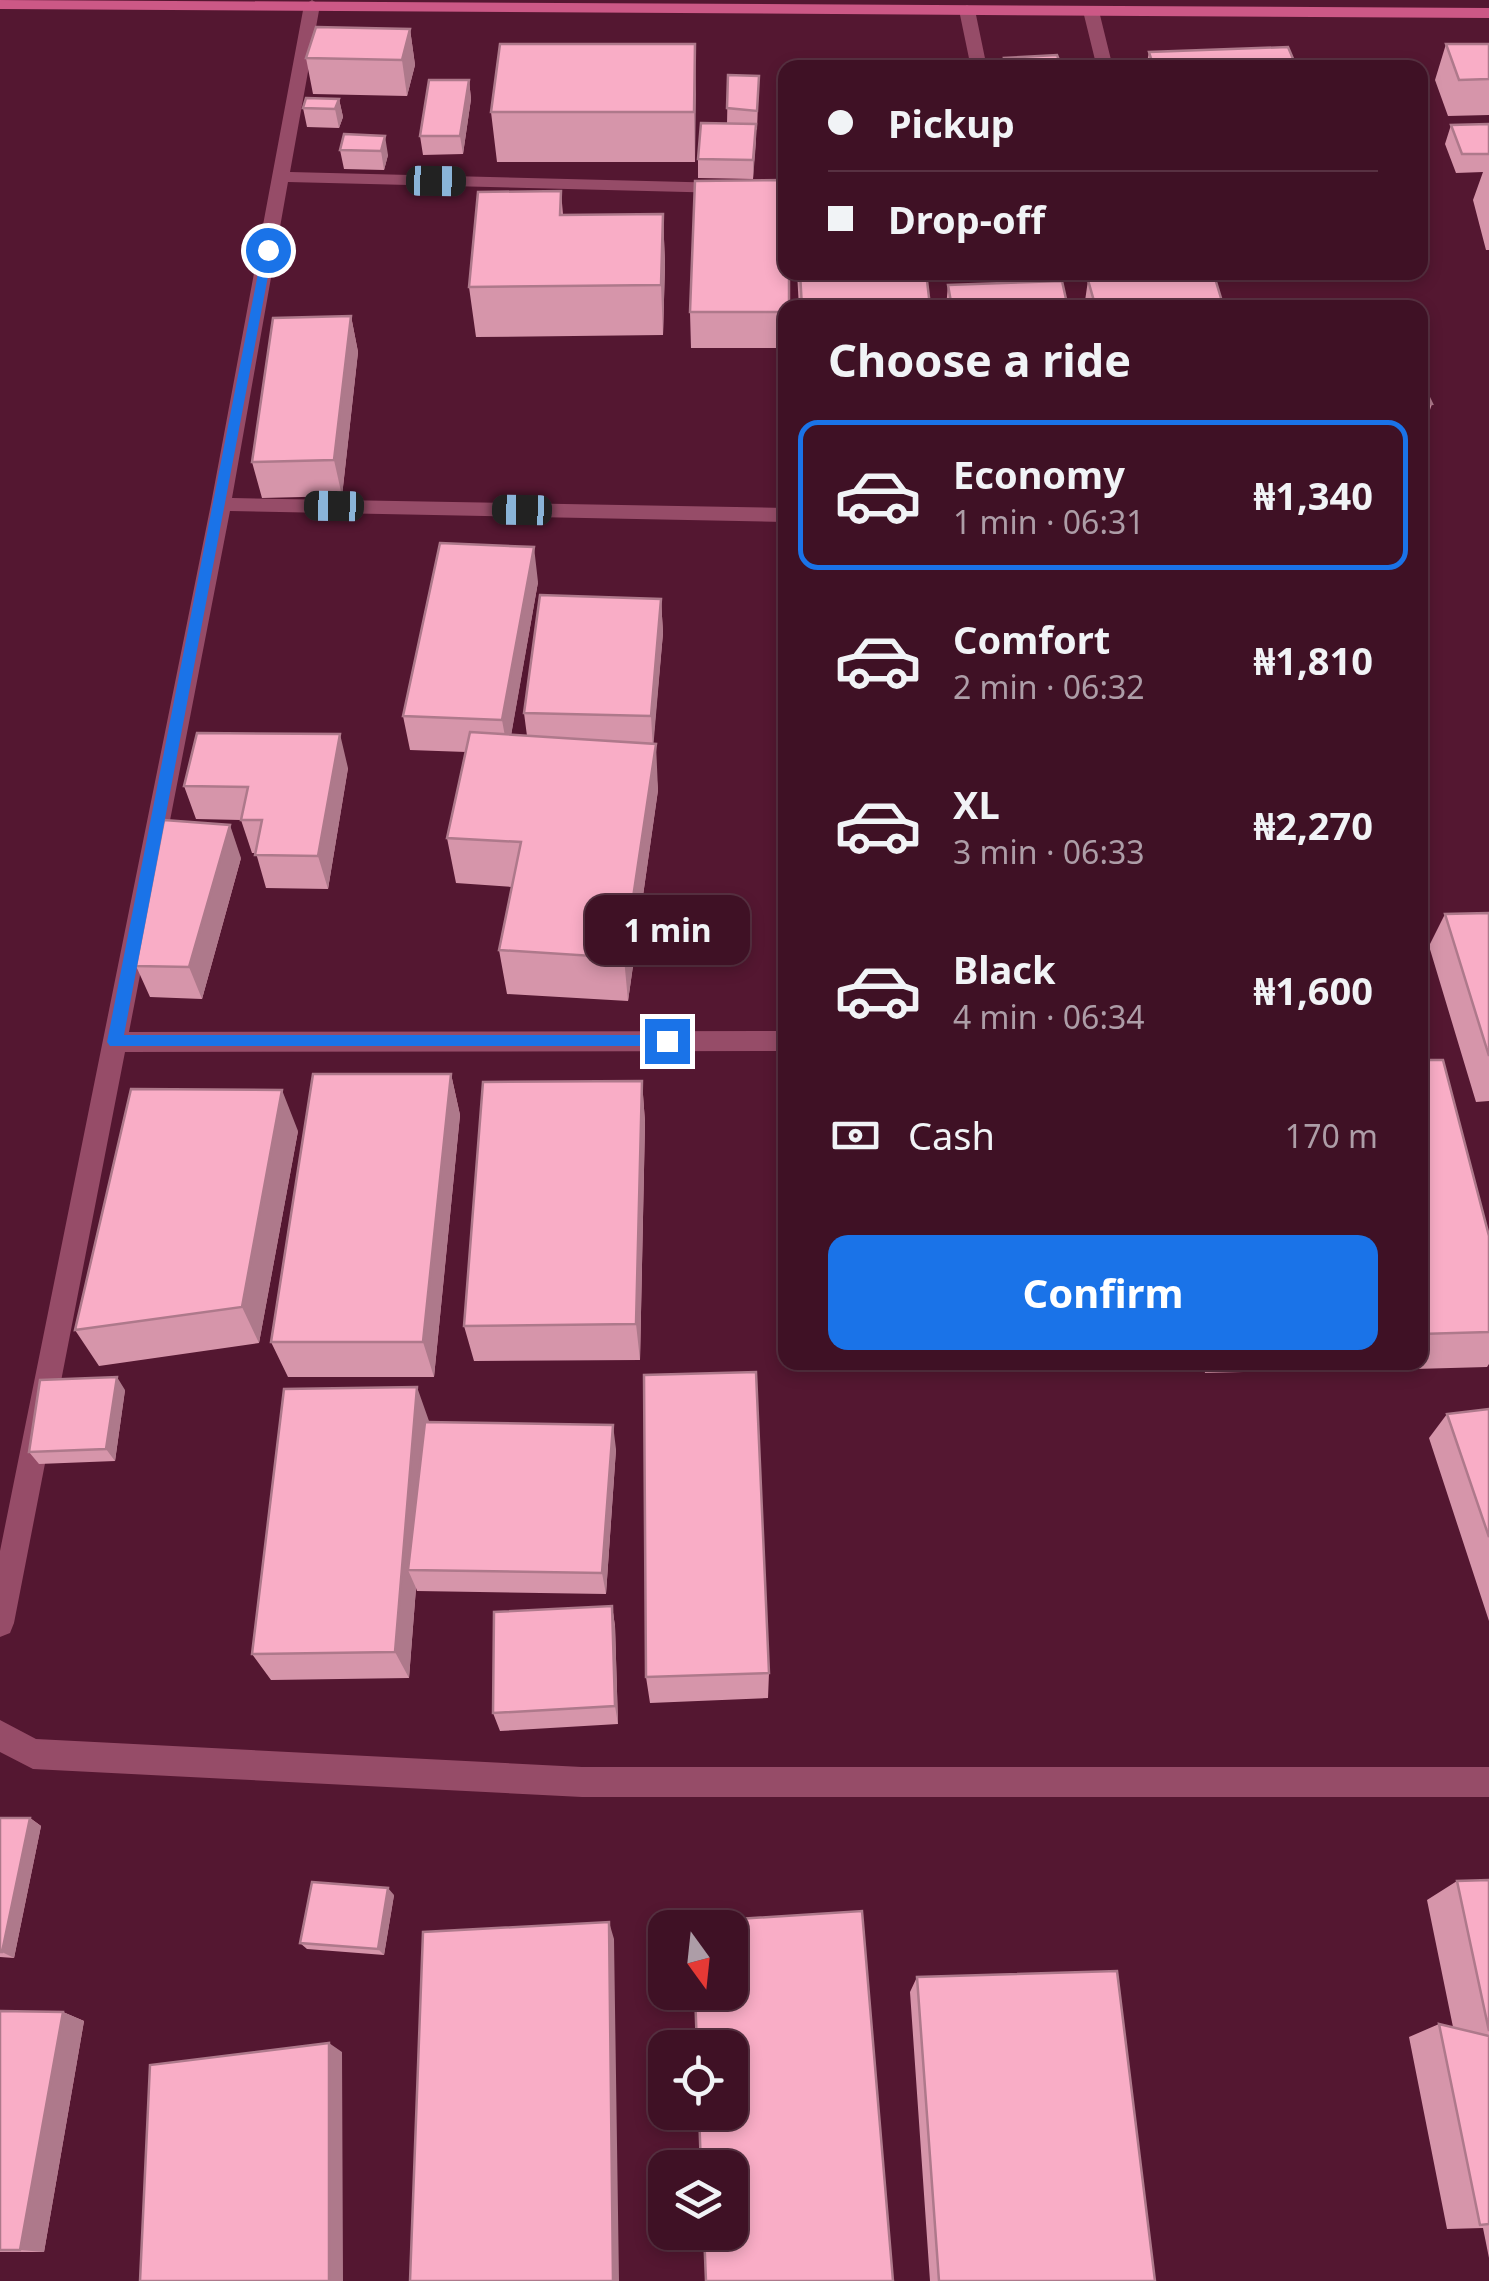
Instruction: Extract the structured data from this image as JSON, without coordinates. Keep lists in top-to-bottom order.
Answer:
{
  "north": "bottom",
  "page": {
    "banner": ["Pickup", "Drop-off"],
    "heading": "Choose a ride",
    "list": [
      {
        "name": "Economy",
        "note": "1 min · 06:31",
        "value": "₦1,340"
      },
      {
        "name": "Comfort",
        "note": "2 min · 06:32",
        "value": "₦1,810"
      },
      {
        "name": "XL",
        "note": "3 min · 06:33",
        "value": "₦2,270"
      },
      {
        "name": "Black",
        "note": "4 min · 06:34",
        "value": "₦1,600"
      }
    ],
    "bubble": "1 min",
    "pay": ["Cash", "170 m"],
    "buttons": "Confirm"
  }
}
